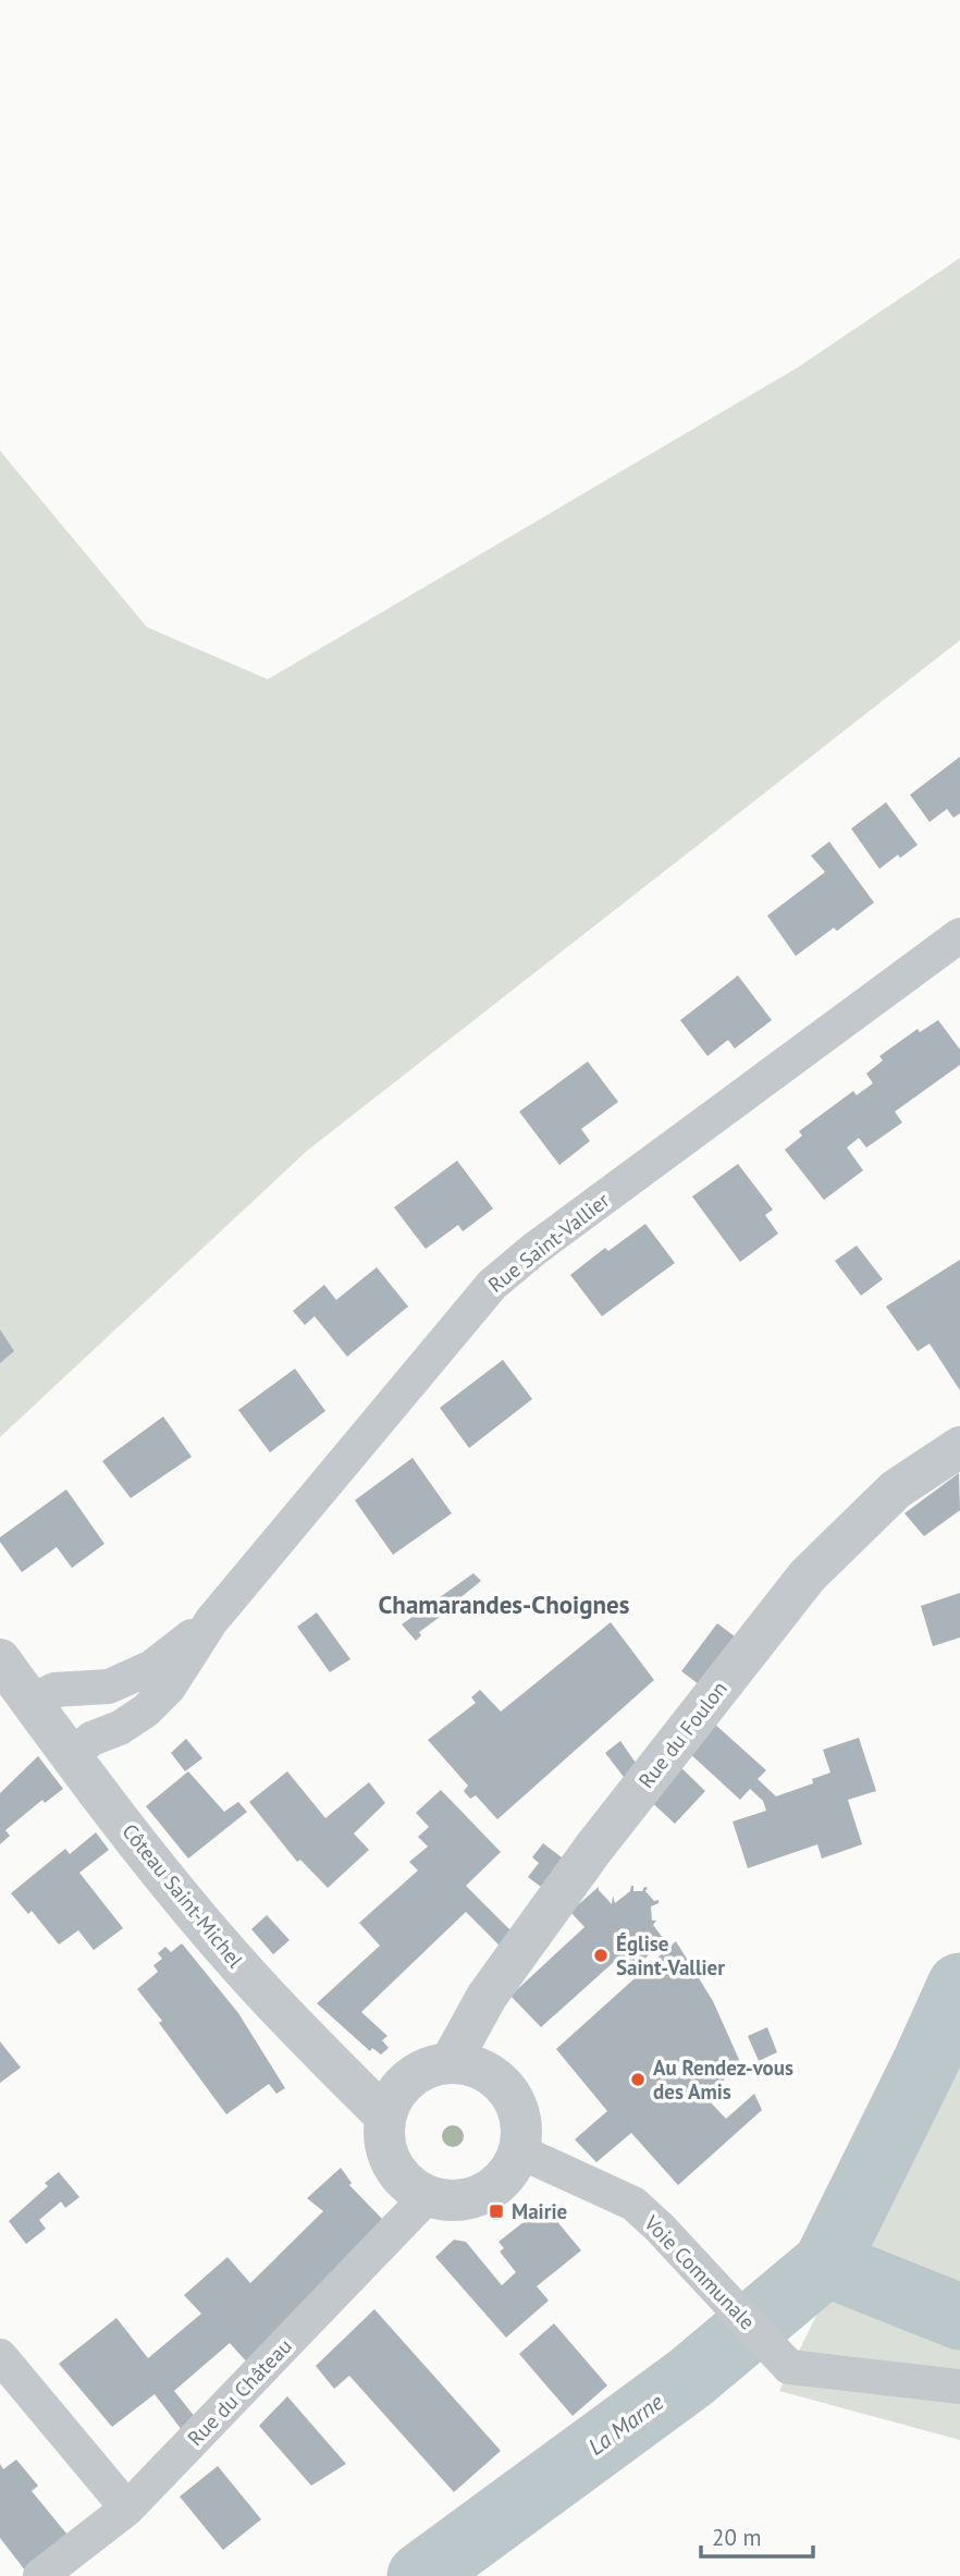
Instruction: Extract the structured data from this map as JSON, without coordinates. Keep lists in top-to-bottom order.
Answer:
{
  "streets": {
    "street": [
      "Rue Saint-Vallier",
      "Rue du Foulon",
      "Côteau Saint-Michel",
      "Voie Communale",
      "Rue du Château"
    ]
  },
  "crossings": [
    ["Rue Saint-Vallier", "Côteau Saint-Michel"],
    ["Rue du Foulon", "Côteau Saint-Michel"],
    ["Rue du Foulon", "Voie Communale"],
    ["Rue du Foulon", "Rue du Château"],
    ["Côteau Saint-Michel", "Voie Communale"],
    ["Côteau Saint-Michel", "Rue du Château"],
    ["Voie Communale", "Rue du Château"]
  ],
  "districts": ["Chamarandes-Choignes"],
  "water": ["La Marne"],
  "places": {
    "other": ["Église Saint-Vallier", "Au Rendez-vous des Amis"],
    "transit": ["Mairie"]
  },
  "scale_bar": "20 m"
}
